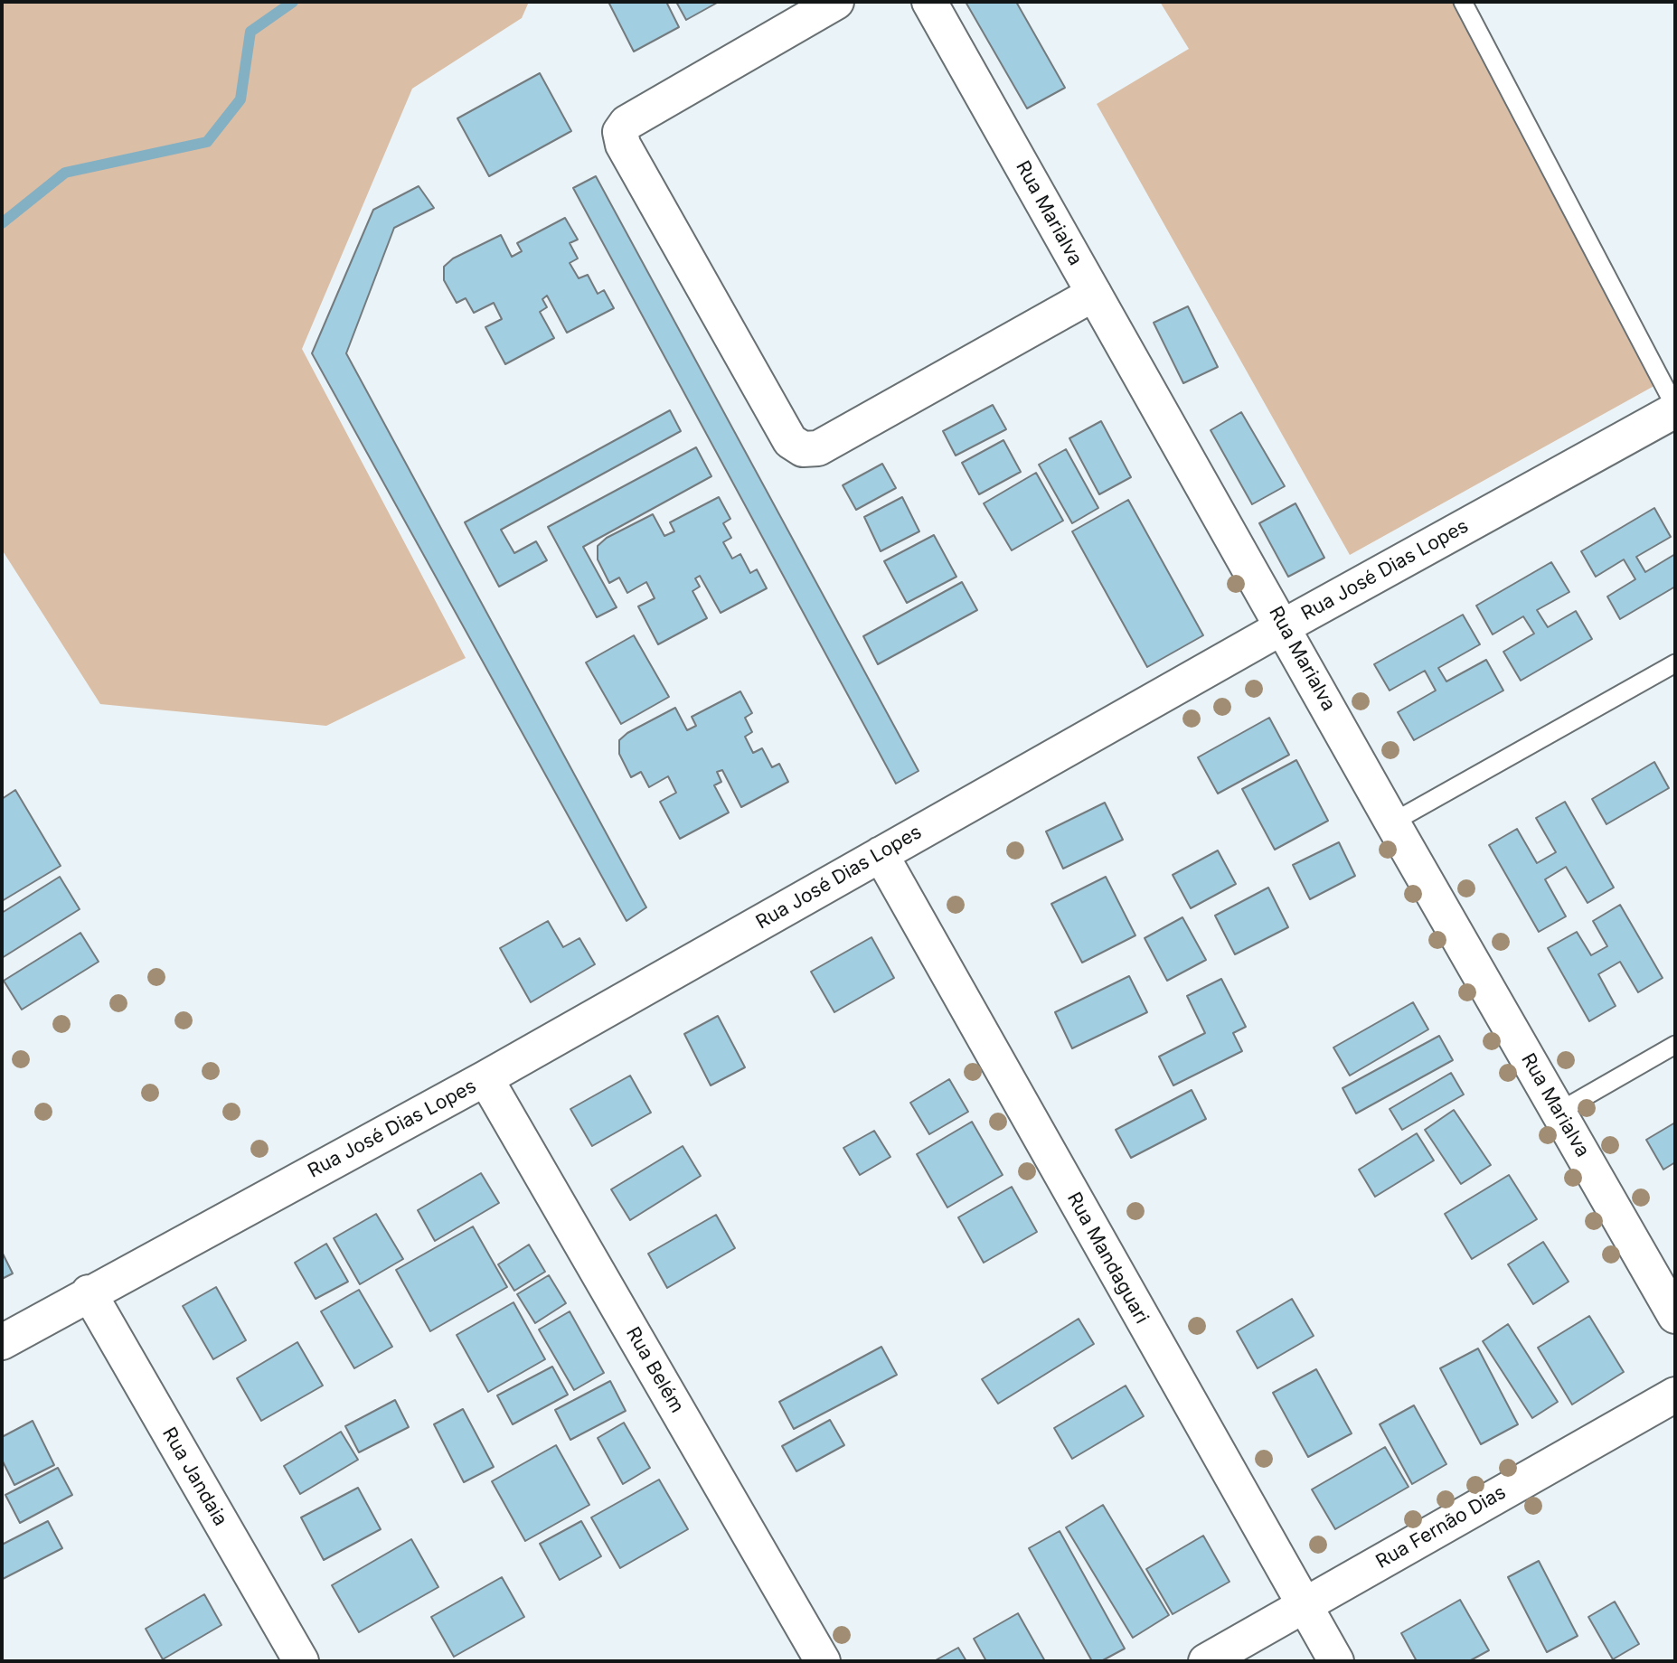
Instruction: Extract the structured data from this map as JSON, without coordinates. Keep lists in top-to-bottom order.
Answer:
{
  "streets": {
    "street": [
      "Rua Marialva",
      "Rua José Dias Lopes",
      "Rua Mandaguari",
      "Rua Belém",
      "Rua Jandaia",
      "Rua Fernão Dias"
    ]
  },
  "crossings": [
    ["Rua Marialva", "Rua José Dias Lopes"],
    ["Rua José Dias Lopes", "Rua Mandaguari"],
    ["Rua José Dias Lopes", "Rua Belém"],
    ["Rua José Dias Lopes", "Rua Jandaia"],
    ["Rua Mandaguari", "Rua Fernão Dias"]
  ]
}
